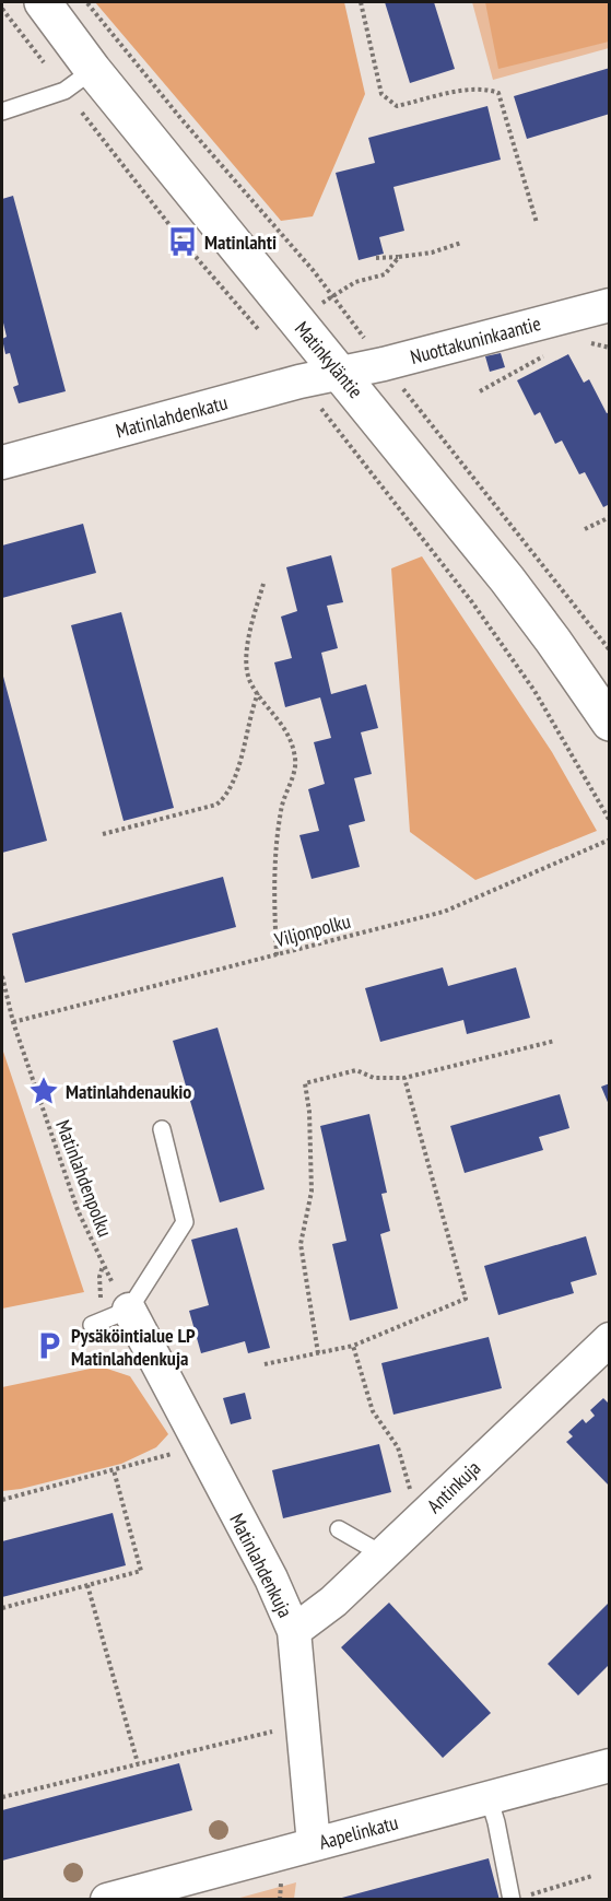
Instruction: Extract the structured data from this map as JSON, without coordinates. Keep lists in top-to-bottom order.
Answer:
{
  "streets": {
    "main road": ["Matinkyläntie"],
    "street": [
      "Nuottakuninkaantie",
      "Matinlahdenkatu",
      "Antinkuja",
      "Matinlahdenkuja",
      "Aapelinkatu"
    ],
    "path": ["Viljonpolku", "Matinlahdenpolku"]
  },
  "crossings": [
    ["Nuottakuninkaantie", "Matinkyläntie"],
    ["Nuottakuninkaantie", "Matinlahdenkatu"],
    ["Matinkyläntie", "Matinlahdenkatu"],
    ["Viljonpolku", "Matinlahdenpolku"],
    ["Matinlahdenpolku", "Matinlahdenkuja"],
    ["Antinkuja", "Matinlahdenkuja"],
    ["Matinlahdenkuja", "Aapelinkatu"]
  ],
  "places": {
    "bus stop": ["Matinlahti"],
    "place": ["Matinlahdenaukio"],
    "parking": ["Pysäköintialue LP Matinlahdenkuja"]
  }
}
